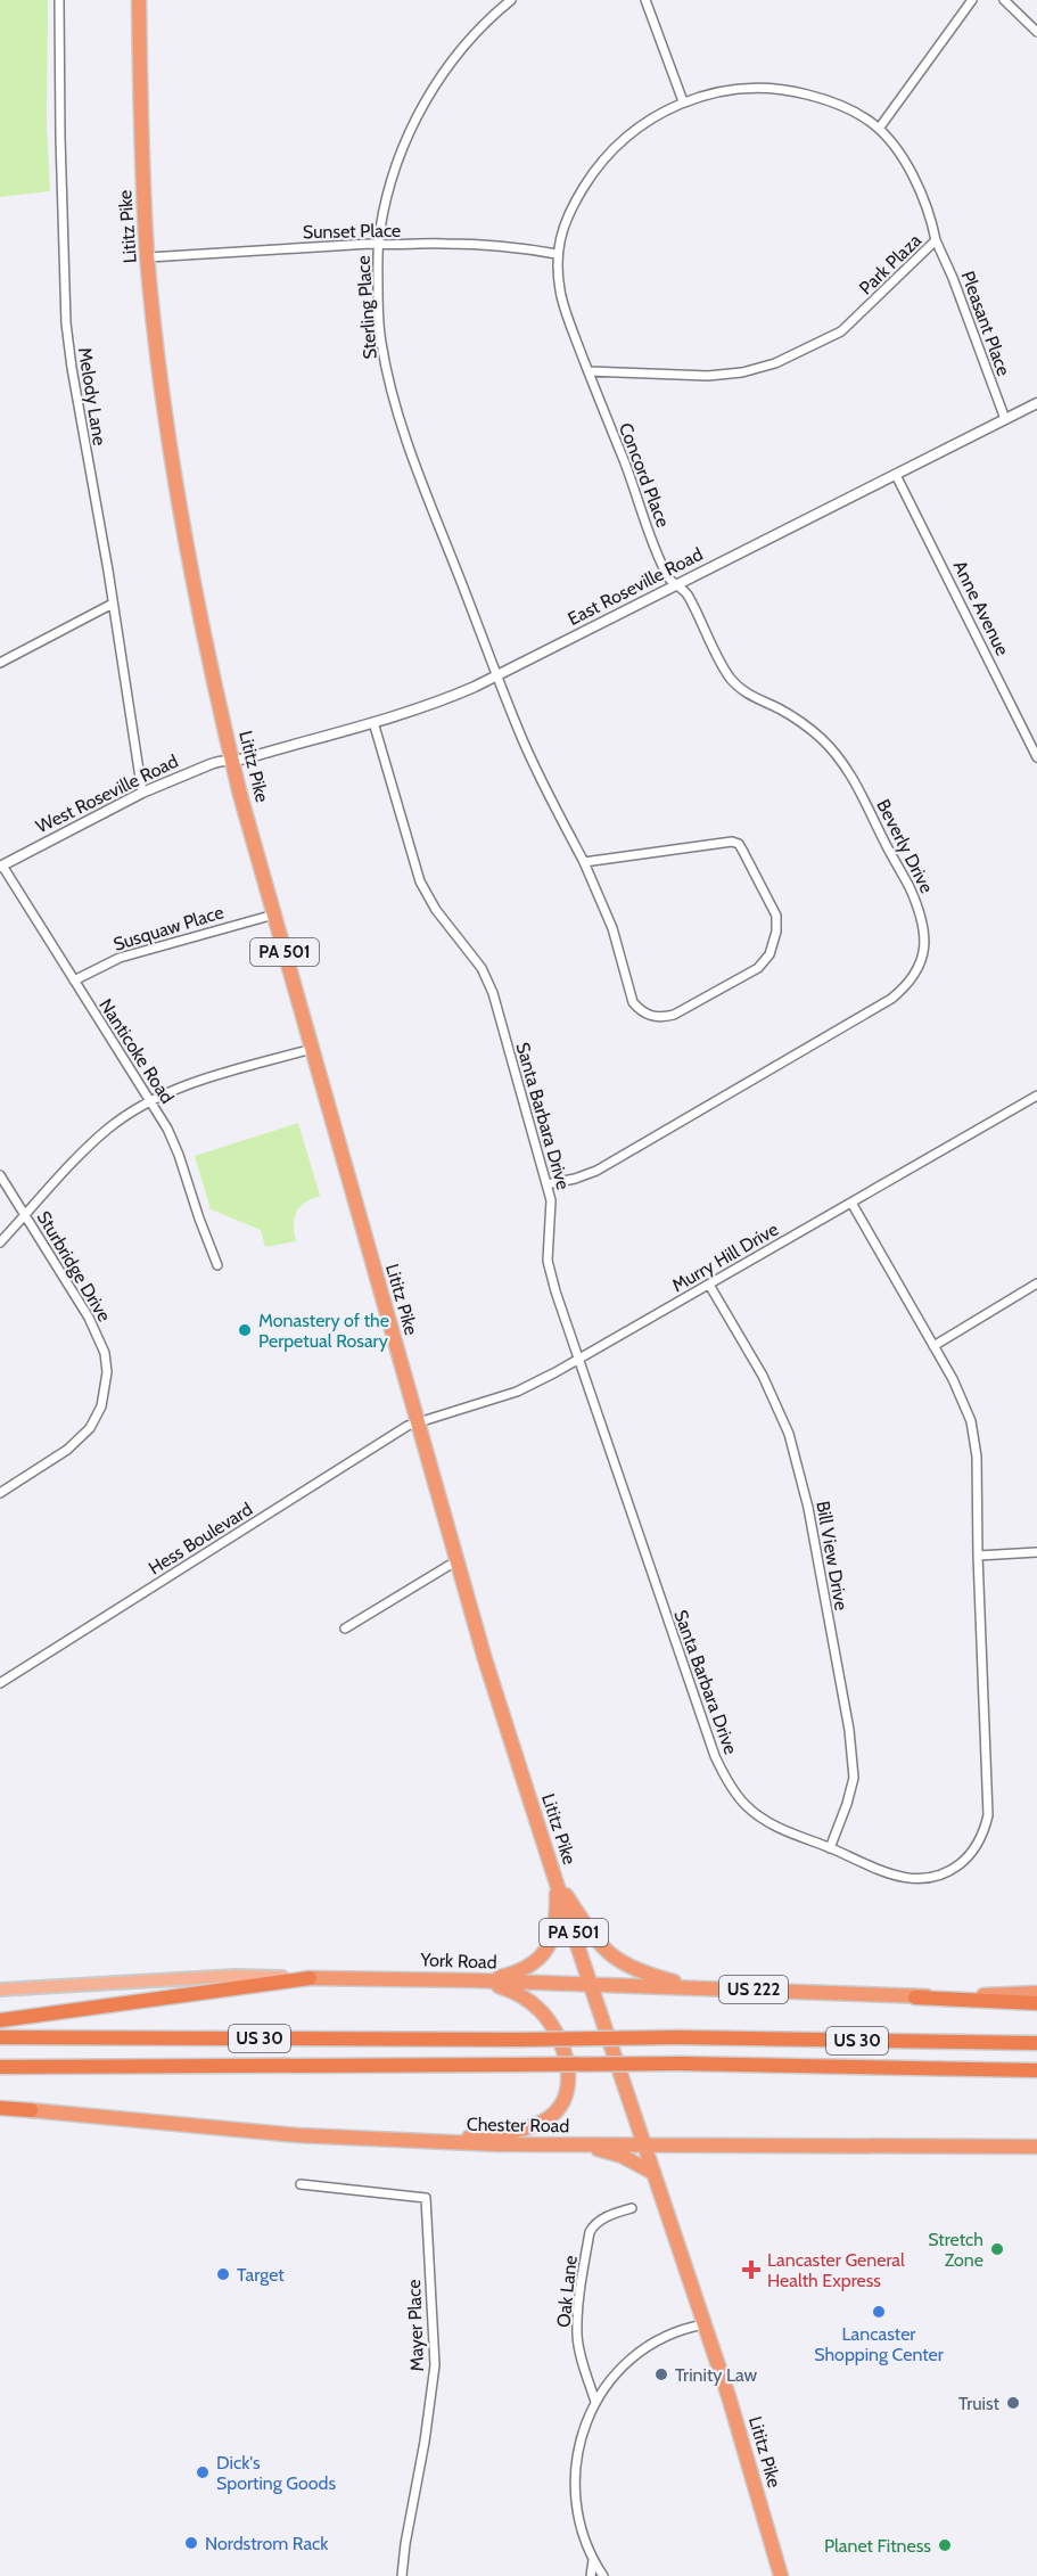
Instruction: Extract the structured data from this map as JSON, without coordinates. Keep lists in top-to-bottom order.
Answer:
{
  "streets": {
    "highway": [
      "Lititz Pike",
      "PA 501",
      "York Road",
      "US 222",
      "US 30",
      "Chester Road"
    ],
    "street": [
      "Sunset Place",
      "Park Plaza",
      "Sterling Place",
      "Pleasant Place",
      "Melody Lane",
      "Concord Place",
      "East Roseville Road",
      "Anne Avenue",
      "West Roseville Road",
      "Beverly Drive",
      "Susquaw Place",
      "Nanticoke Road",
      "Santa Barbara Drive",
      "Murry Hill Drive",
      "Sturbridge Drive",
      "Hess Boulevard",
      "Bill View Drive",
      "Oak Lane",
      "Mayer Place"
    ]
  },
  "crossings": [
    ["Lititz Pike", "Sunset Place"],
    ["Lititz Pike", "East Roseville Road"],
    ["Lititz Pike", "West Roseville Road"],
    ["Lititz Pike", "Susquaw Place"],
    ["Lititz Pike", "Murry Hill Drive"],
    ["Lititz Pike", "Hess Boulevard"],
    ["Lititz Pike", "York Road"],
    ["Lititz Pike", "Chester Road"],
    ["Sunset Place", "Park Plaza"],
    ["Sunset Place", "Sterling Place"],
    ["Park Plaza", "Pleasant Place"],
    ["Park Plaza", "Concord Place"],
    ["Sterling Place", "East Roseville Road"],
    ["Pleasant Place", "East Roseville Road"],
    ["Melody Lane", "West Roseville Road"],
    ["Concord Place", "East Roseville Road"],
    ["Concord Place", "Beverly Drive"],
    ["East Roseville Road", "Anne Avenue"],
    ["East Roseville Road", "West Roseville Road"],
    ["East Roseville Road", "Beverly Drive"],
    ["East Roseville Road", "Santa Barbara Drive"],
    ["West Roseville Road", "Nanticoke Road"],
    ["Beverly Drive", "Santa Barbara Drive"],
    ["Susquaw Place", "Nanticoke Road"],
    ["Santa Barbara Drive", "Murry Hill Drive"],
    ["Santa Barbara Drive", "Bill View Drive"],
    ["Murry Hill Drive", "Hess Boulevard"],
    ["Murry Hill Drive", "Bill View Drive"],
    ["York Road", "US 222"]
  ],
  "places": {
    "other": [
      "Monastery of the Perpetual Rosary",
      "Stretch Zone",
      "Target",
      "Lancaster Shopping Center",
      "Trinity Law",
      "Truist",
      "Dick's Sporting Goods",
      "Nordstrom Rack",
      "Planet Fitness"
    ],
    "health": ["Lancaster General Health Express"]
  }
}
